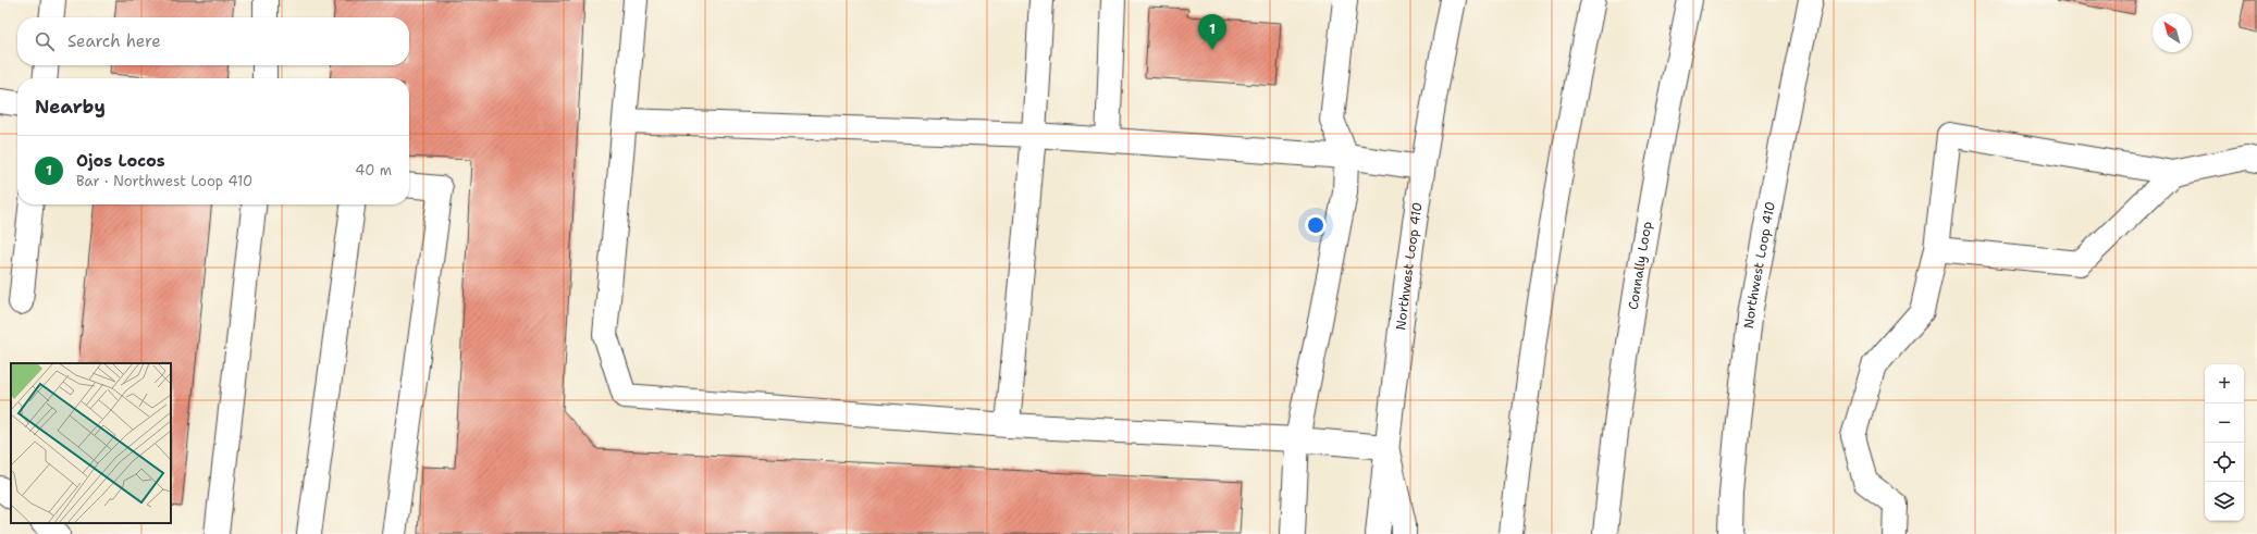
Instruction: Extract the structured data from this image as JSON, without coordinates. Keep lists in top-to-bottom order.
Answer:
{
  "streets": {
    "main road": ["Northwest Loop 410", "Connally Loop"]
  },
  "north": "top left",
  "page": {
    "pins": "1",
    "search": "Search here",
    "heading": "Nearby",
    "list": [
      {
        "mark": "1",
        "name": "Ojos Locos",
        "note": "Bar · Northwest Loop 410",
        "value": "40 m"
      }
    ],
    "map_buttons": ["+", "−"]
  }
}
